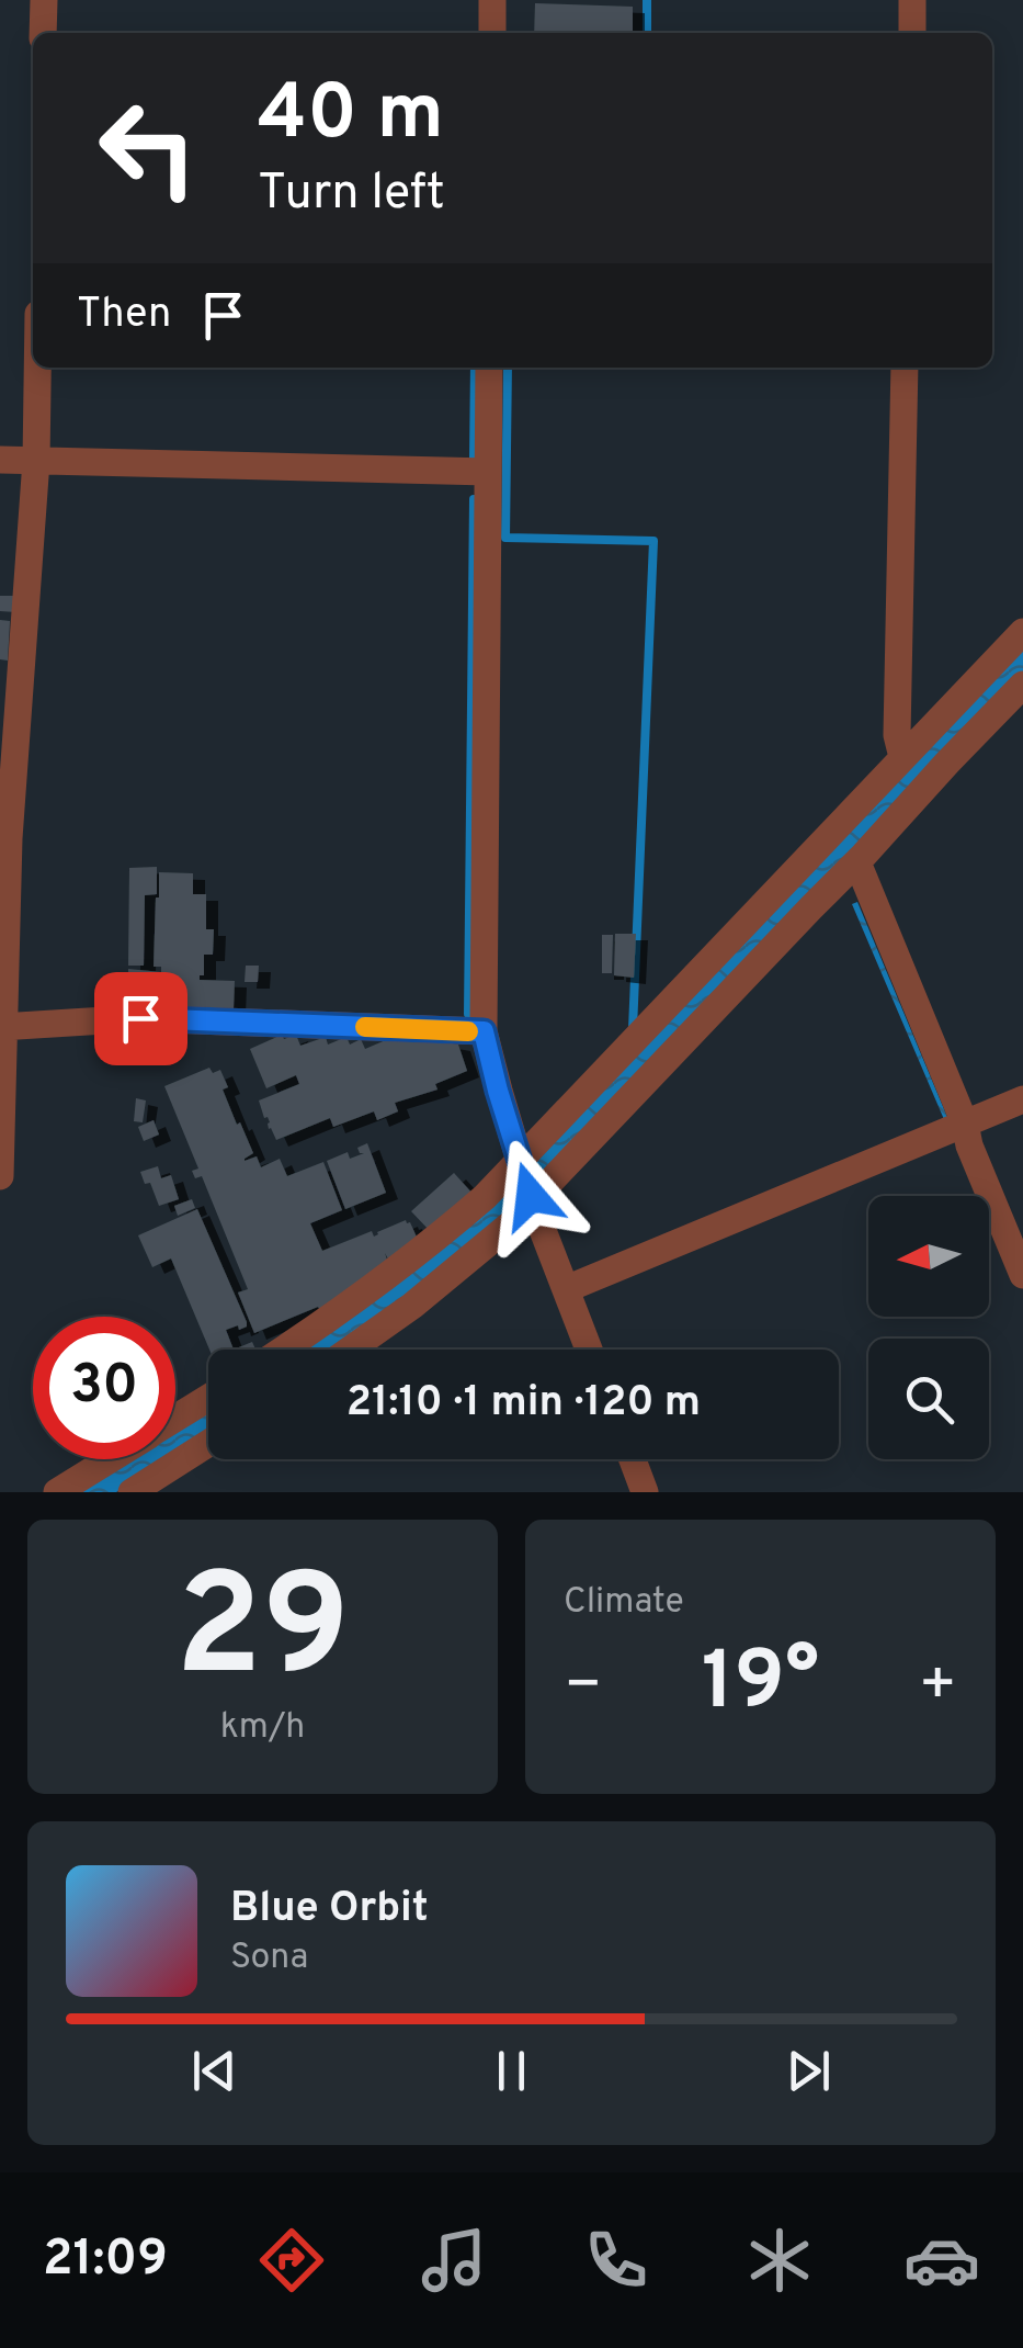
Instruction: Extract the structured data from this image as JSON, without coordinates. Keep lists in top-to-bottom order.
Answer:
{
  "north": "left",
  "page": {
    "turn": ["40 m", "Turn left"],
    "then": "Then",
    "limit": "30",
    "trip": "21:10 · 1 min · 120 m",
    "tile": [
      ["29", "km/h"],
      "Climate"
    ],
    "heat": ["−", "19°", "+"],
    "song": ["Blue Orbit", "Sona"],
    "tabs": "21:09"
  }
}
